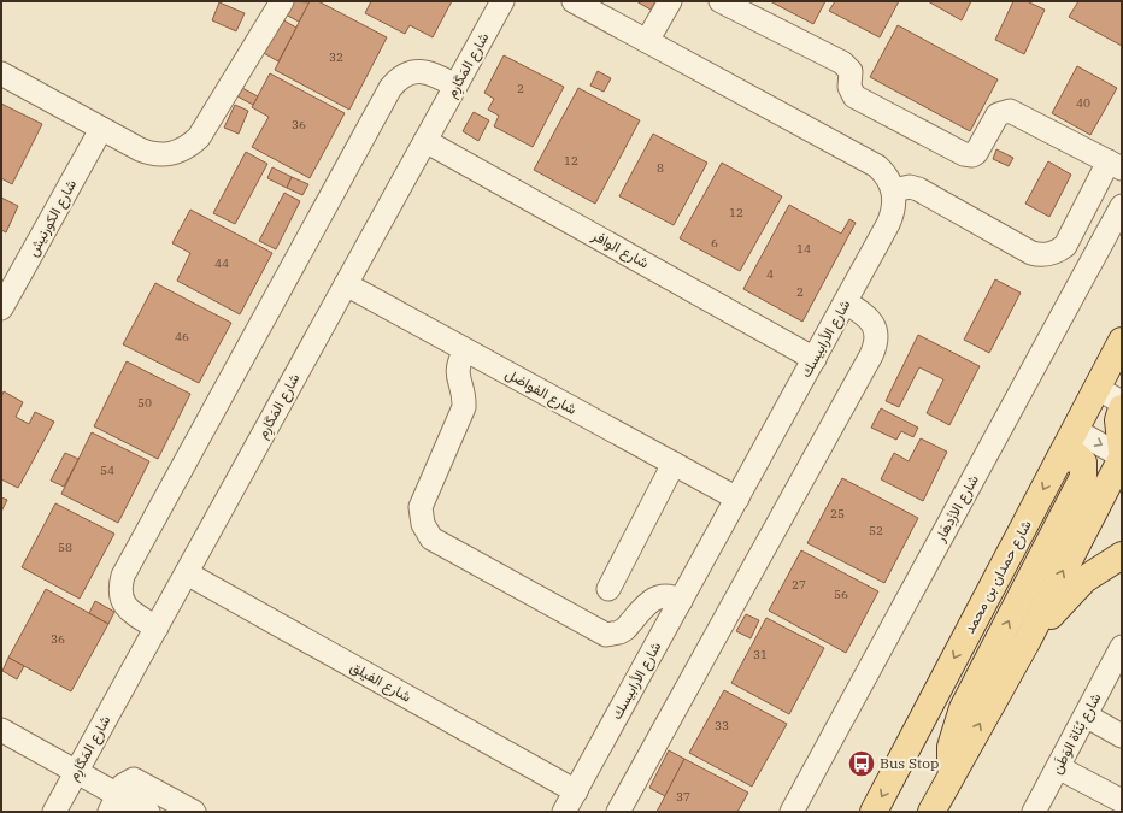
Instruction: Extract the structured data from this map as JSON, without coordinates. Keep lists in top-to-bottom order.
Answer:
{
  "streets": {
    "main road": ["شارع حمدان بن محمد"],
    "street": [
      "شارع المَكَارِم",
      "شارع الكورنيش",
      "شارع الوافر",
      "شارع الأرابيسك",
      "شارع الفواضل",
      "شارع الازْدِهَار",
      "شارع الفيلق",
      "شارع بُنَاة الوَطَن"
    ]
  },
  "crossings": [
    ["شارع المَكَارِم", "شارع الوافر"],
    ["شارع المَكَارِم", "شارع الفواضل"],
    ["شارع المَكَارِم", "شارع الفيلق"],
    ["شارع الوافر", "شارع الأرابيسك"],
    ["شارع الأرابيسك", "شارع الفواضل"],
    ["شارع الأرابيسك", "شارع الفيلق"]
  ],
  "places": {
    "bus stop": ["Bus Stop"]
  },
  "house_numbers": [
    "32",
    "2",
    "40",
    "36",
    "12",
    "8",
    "12",
    "6",
    "14",
    "44",
    "4",
    "2",
    "46",
    "50",
    "54",
    "25",
    "52",
    "58",
    "27",
    "56",
    "36",
    "31",
    "33",
    "37"
  ]
}
